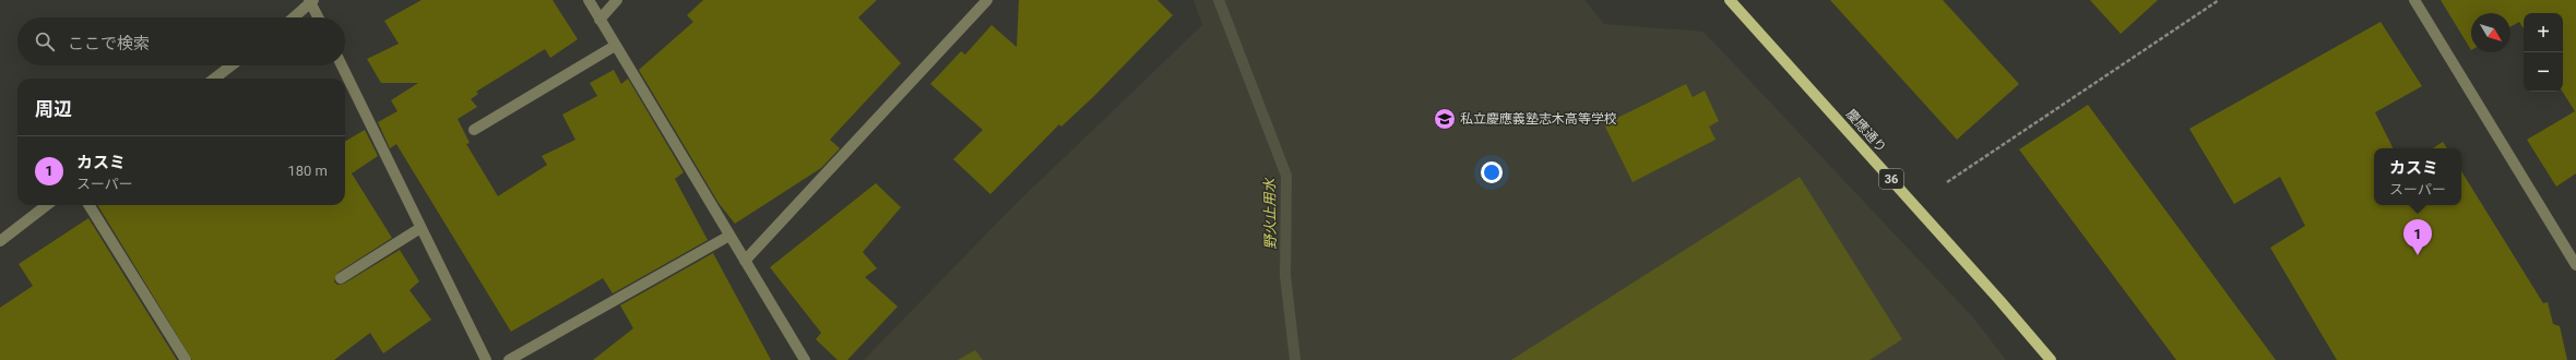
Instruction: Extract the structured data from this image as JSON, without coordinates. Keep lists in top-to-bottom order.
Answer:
{
  "streets": {
    "main road": ["慶應通り", "36"]
  },
  "water": ["野火止用水"],
  "places": {
    "school or university": ["私立慶應義塾志木高等学校"]
  },
  "north": "bottom right",
  "page": {
    "map_buttons": ["+", "−"],
    "search": "ここで検索",
    "heading": "周辺",
    "list": [
      {
        "mark": "1",
        "name": "カスミ",
        "note": "スーパー",
        "value": "180 m"
      }
    ],
    "popup": ["カスミ", "スーパー"],
    "pins": "1"
  }
}
